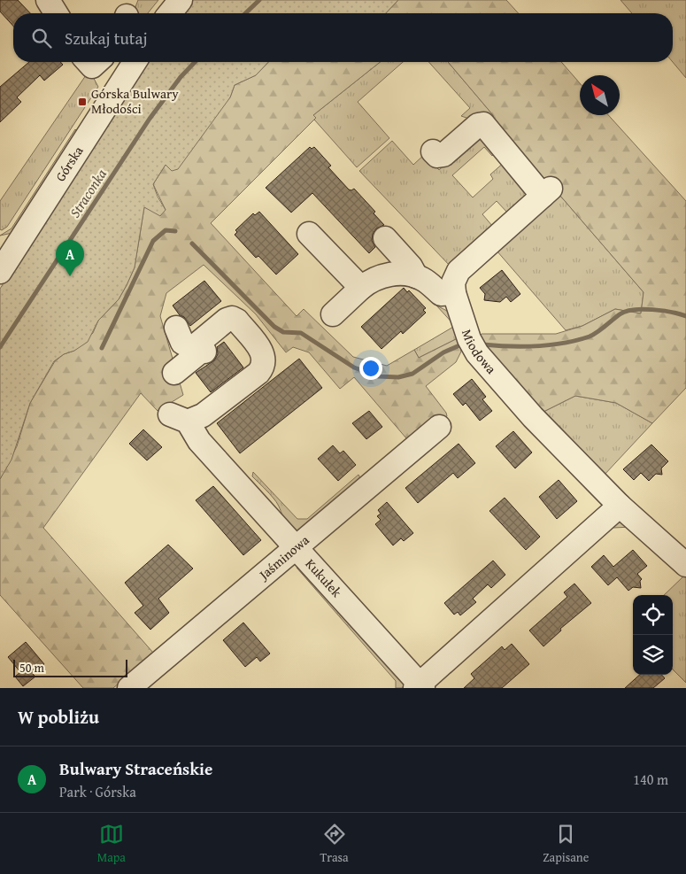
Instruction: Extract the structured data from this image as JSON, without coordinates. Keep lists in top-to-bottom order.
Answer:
{
  "streets": {
    "street": [
      "Górska",
      "Miodowa",
      "Jaśminowa",
      "Kukułek"
    ]
  },
  "crossings": [
    ["Jaśminowa", "Kukułek"]
  ],
  "water": ["Straconka"],
  "places": {
    "transit": ["Górska Bulwary Młodości"]
  },
  "scale_bar": "50 m",
  "north": "top left",
  "page": {
    "search": "Szukaj tutaj",
    "pins": "A",
    "scale": "50 m",
    "heading": "W pobliżu",
    "list": [
      {
        "mark": "A",
        "name": "Bulwary Straceńskie",
        "note": "Park · Górska",
        "value": "140 m"
      }
    ],
    "nav": ["Mapa", "Trasa", "Zapisane"]
  }
}
